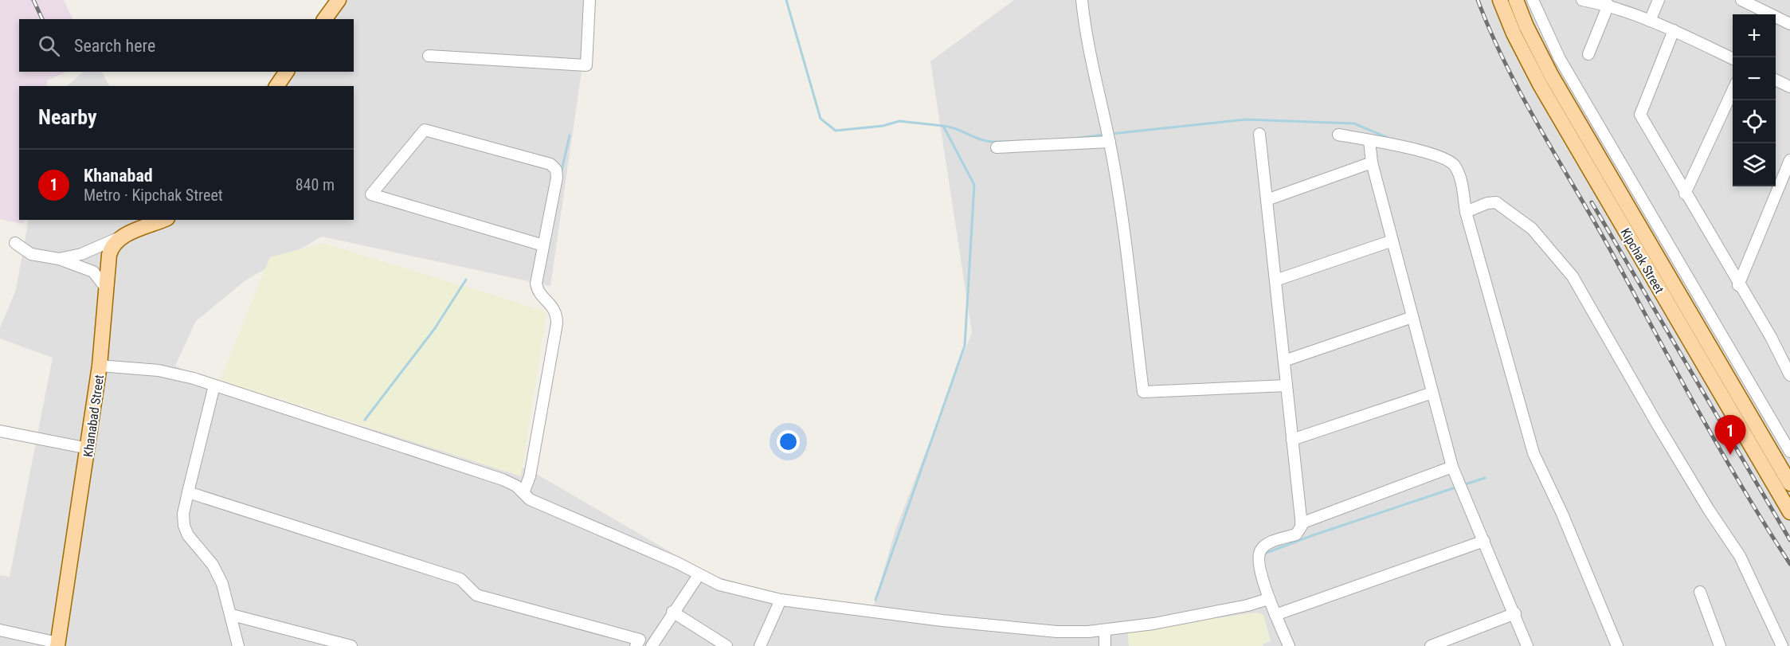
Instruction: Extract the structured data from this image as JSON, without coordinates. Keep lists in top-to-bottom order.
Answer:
{
  "streets": {
    "main road": ["Kipchak Street", "Khanabad Street"]
  },
  "page": {
    "map_buttons": ["+", "−"],
    "search": "Search here",
    "heading": "Nearby",
    "list": [
      {
        "mark": "1",
        "name": "Khanabad",
        "note": "Metro · Kipchak Street",
        "value": "840 m"
      }
    ],
    "pins": "1"
  }
}
